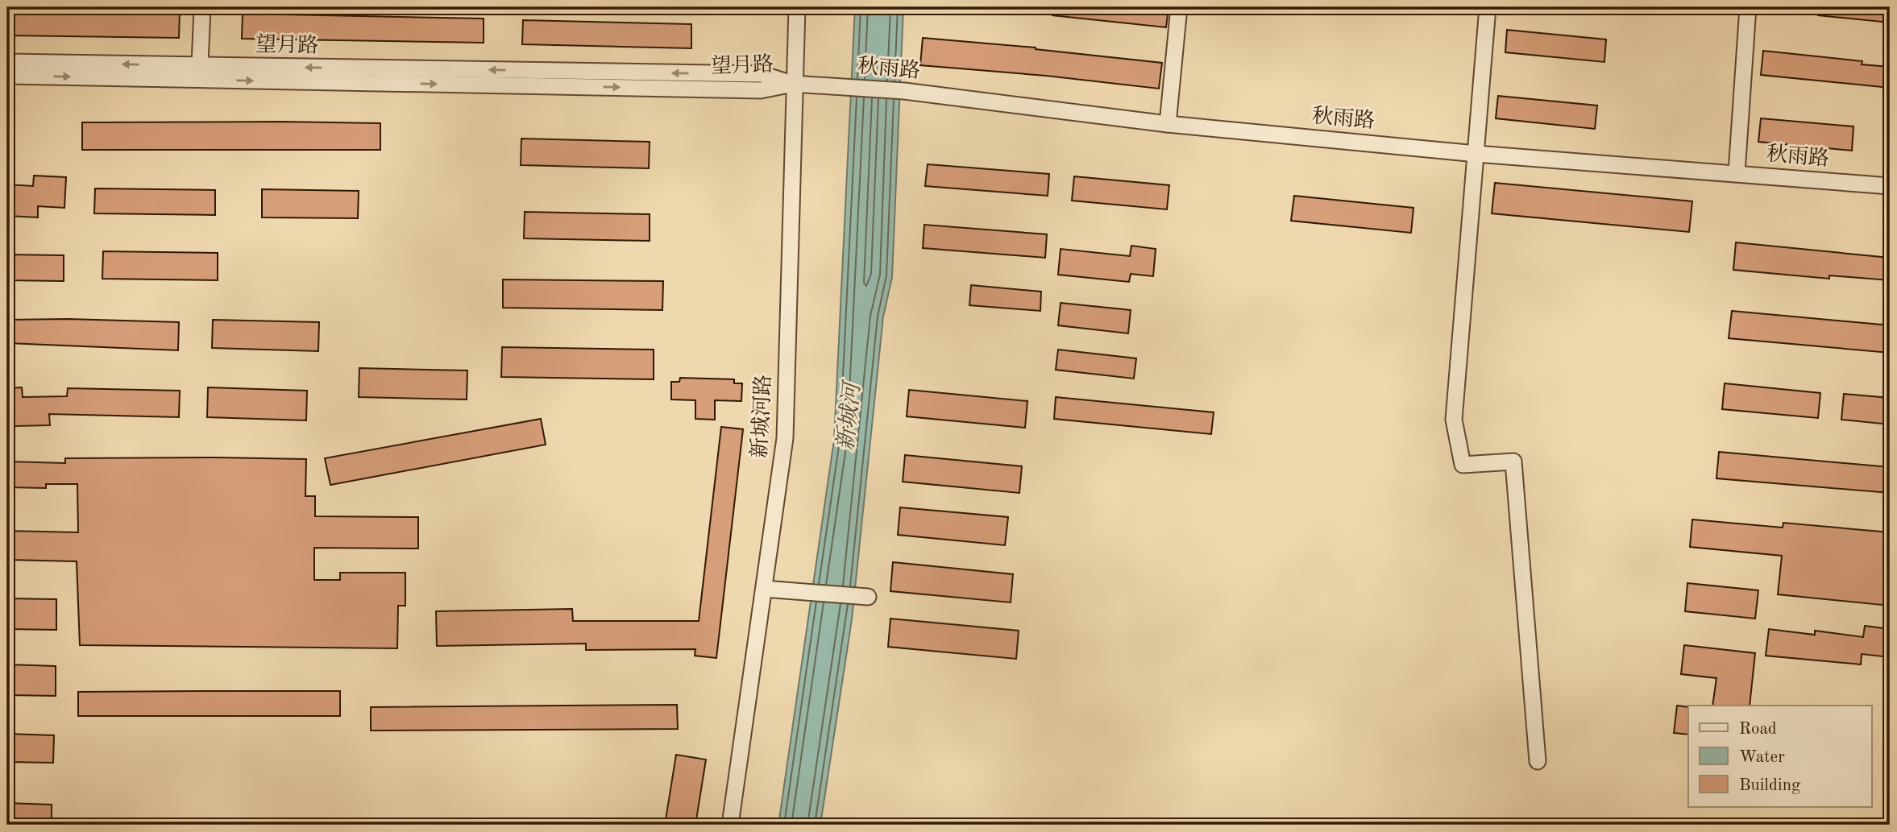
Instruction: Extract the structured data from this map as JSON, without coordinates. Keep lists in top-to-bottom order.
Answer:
{
  "streets": {
    "street": ["望月路", "秋雨路", "新城河路"]
  },
  "crossings": [
    ["望月路", "秋雨路"],
    ["望月路", "新城河路"],
    ["秋雨路", "新城河路"]
  ],
  "water": ["新城河"],
  "legend": ["Road", "Water", "Building"]
}
